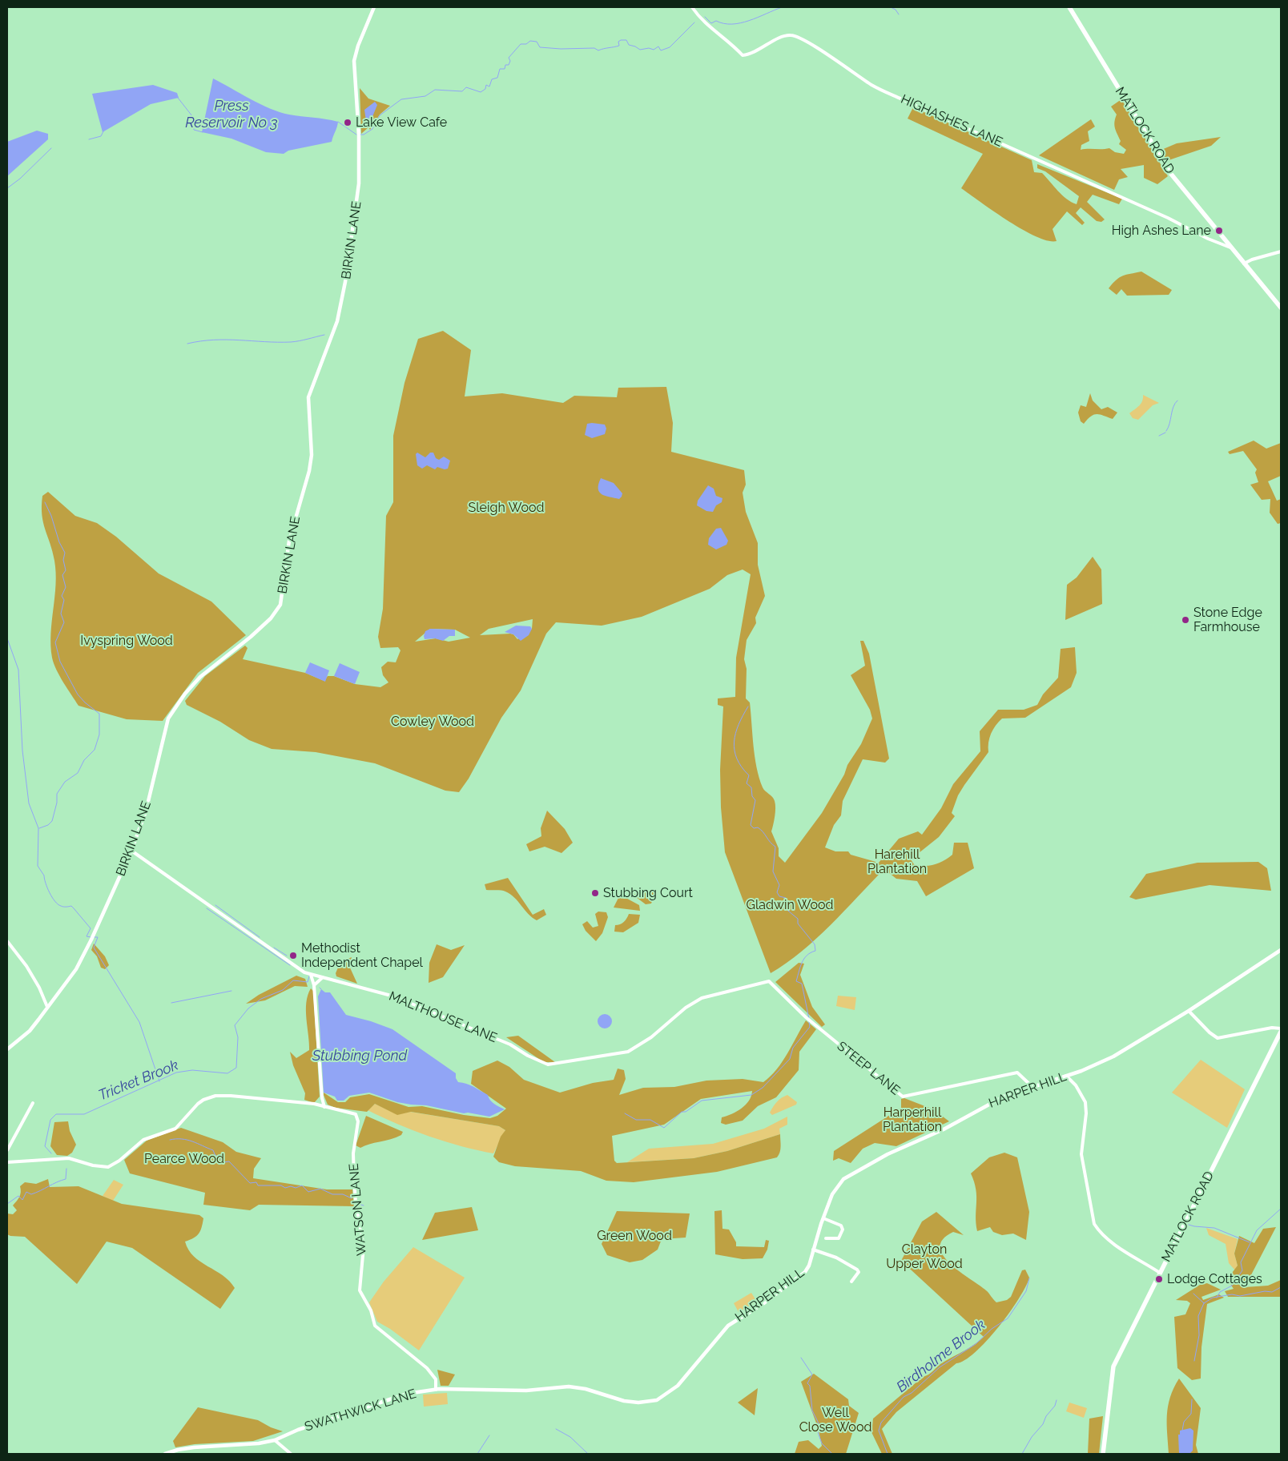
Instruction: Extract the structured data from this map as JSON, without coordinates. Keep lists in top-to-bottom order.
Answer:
{
  "streets": {
    "main road": ["MATLOCK ROAD"],
    "street": [
      "HIGHASHES LANE",
      "BIRKIN LANE",
      "MALTHOUSE LANE",
      "STEEP LANE",
      "HARPER HILL",
      "WATSON LANE",
      "SWATHWICK LANE"
    ]
  },
  "crossings": [
    ["HIGHASHES LANE", "MATLOCK ROAD"],
    ["BIRKIN LANE", "MALTHOUSE LANE"],
    ["MALTHOUSE LANE", "STEEP LANE"],
    ["STEEP LANE", "HARPER HILL"],
    ["HARPER HILL", "SWATHWICK LANE"],
    ["WATSON LANE", "SWATHWICK LANE"]
  ],
  "water": [
    "Press Reservoir No 3",
    "Stubbing Pond",
    "Tricket Brook",
    "Birdholme Brook"
  ],
  "parks": [
    "Sleigh Wood",
    "Ivyspring Wood",
    "Cowley Wood",
    "Harehill Plantation",
    "Gladwin Wood",
    "Harperhill Plantation",
    "Pearce Wood",
    "Green Wood",
    "Clayton Upper Wood",
    "Well Close Wood"
  ],
  "places": [
    "Lake View Cafe",
    "High Ashes Lane",
    "Stone Edge Farmhouse",
    "Stubbing Court",
    "Methodist Independent Chapel",
    "Lodge Cottages"
  ]
}
